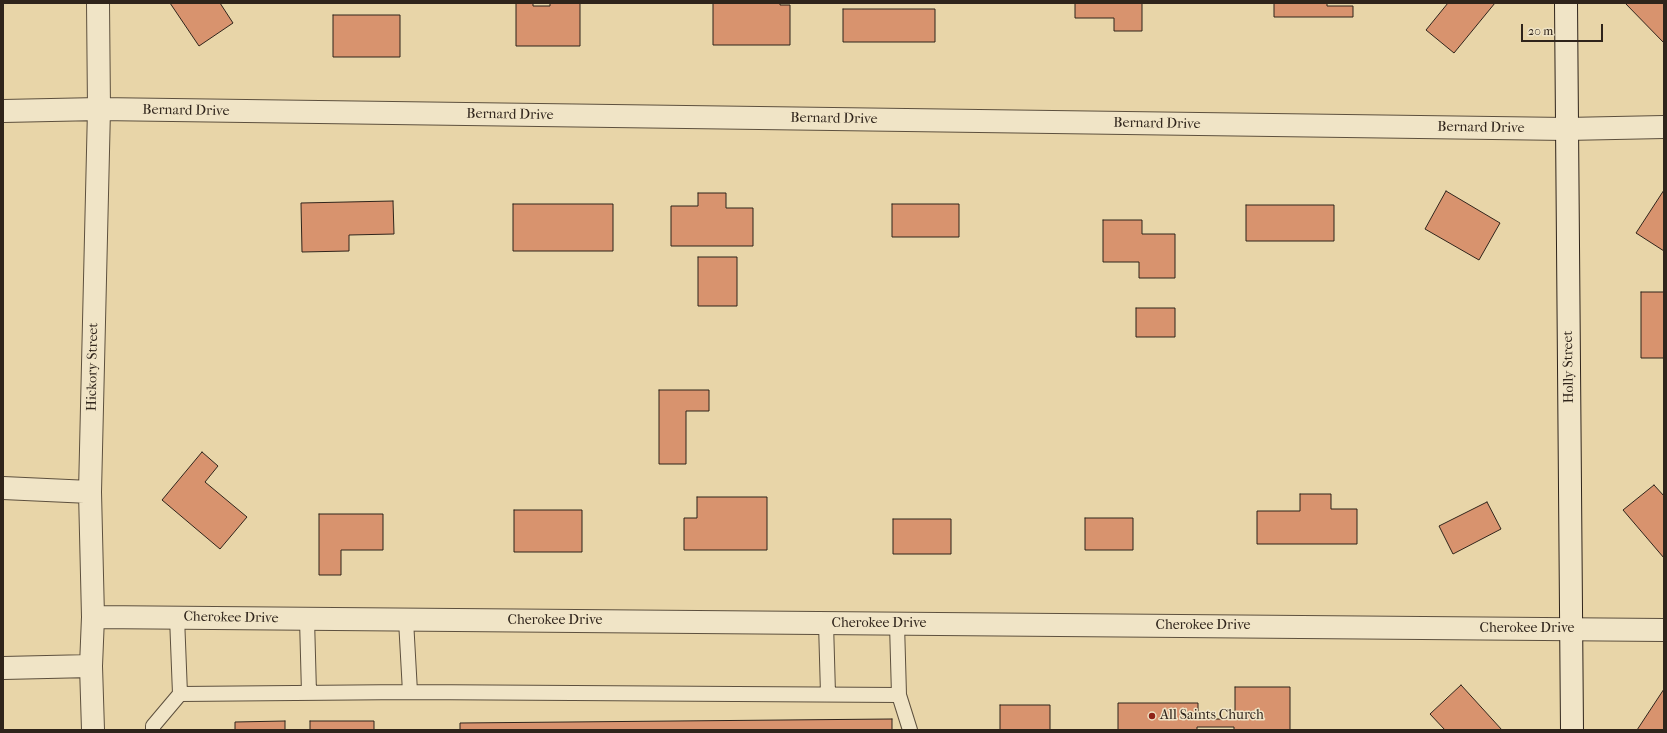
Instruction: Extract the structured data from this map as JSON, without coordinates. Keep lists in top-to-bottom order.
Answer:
{
  "streets": {
    "street": [
      "Bernard Drive",
      "Hickory Street",
      "Holly Street",
      "Cherokee Drive"
    ]
  },
  "crossings": [
    ["Bernard Drive", "Hickory Street"],
    ["Bernard Drive", "Holly Street"],
    ["Hickory Street", "Cherokee Drive"],
    ["Holly Street", "Cherokee Drive"]
  ],
  "places": ["All Saints Church"],
  "scale_bar": "20 m"
}
